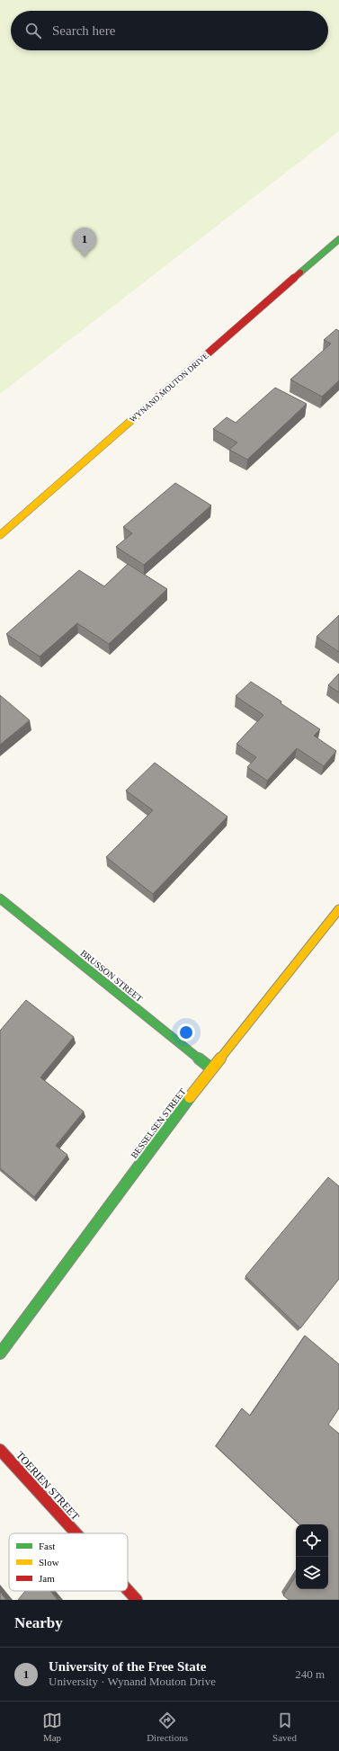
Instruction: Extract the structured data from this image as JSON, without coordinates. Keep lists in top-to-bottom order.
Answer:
{
  "streets": {
    "street": [
      "WYNAND MOUTON DRIVE",
      "BRUSSON STREET",
      "BESSELSEN STREET",
      "TOERIEN STREET"
    ]
  },
  "crossings": [
    ["BRUSSON STREET", "BESSELSEN STREET"]
  ],
  "legend": ["Fast", "Slow", "Jam"],
  "page": {
    "search": "Search here",
    "pins": "1",
    "heading": "Nearby",
    "list": [
      {
        "mark": "1",
        "name": "University of the Free State",
        "note": "University · Wynand Mouton Drive",
        "value": "240 m"
      }
    ],
    "nav": ["Map", "Directions", "Saved"]
  }
}
